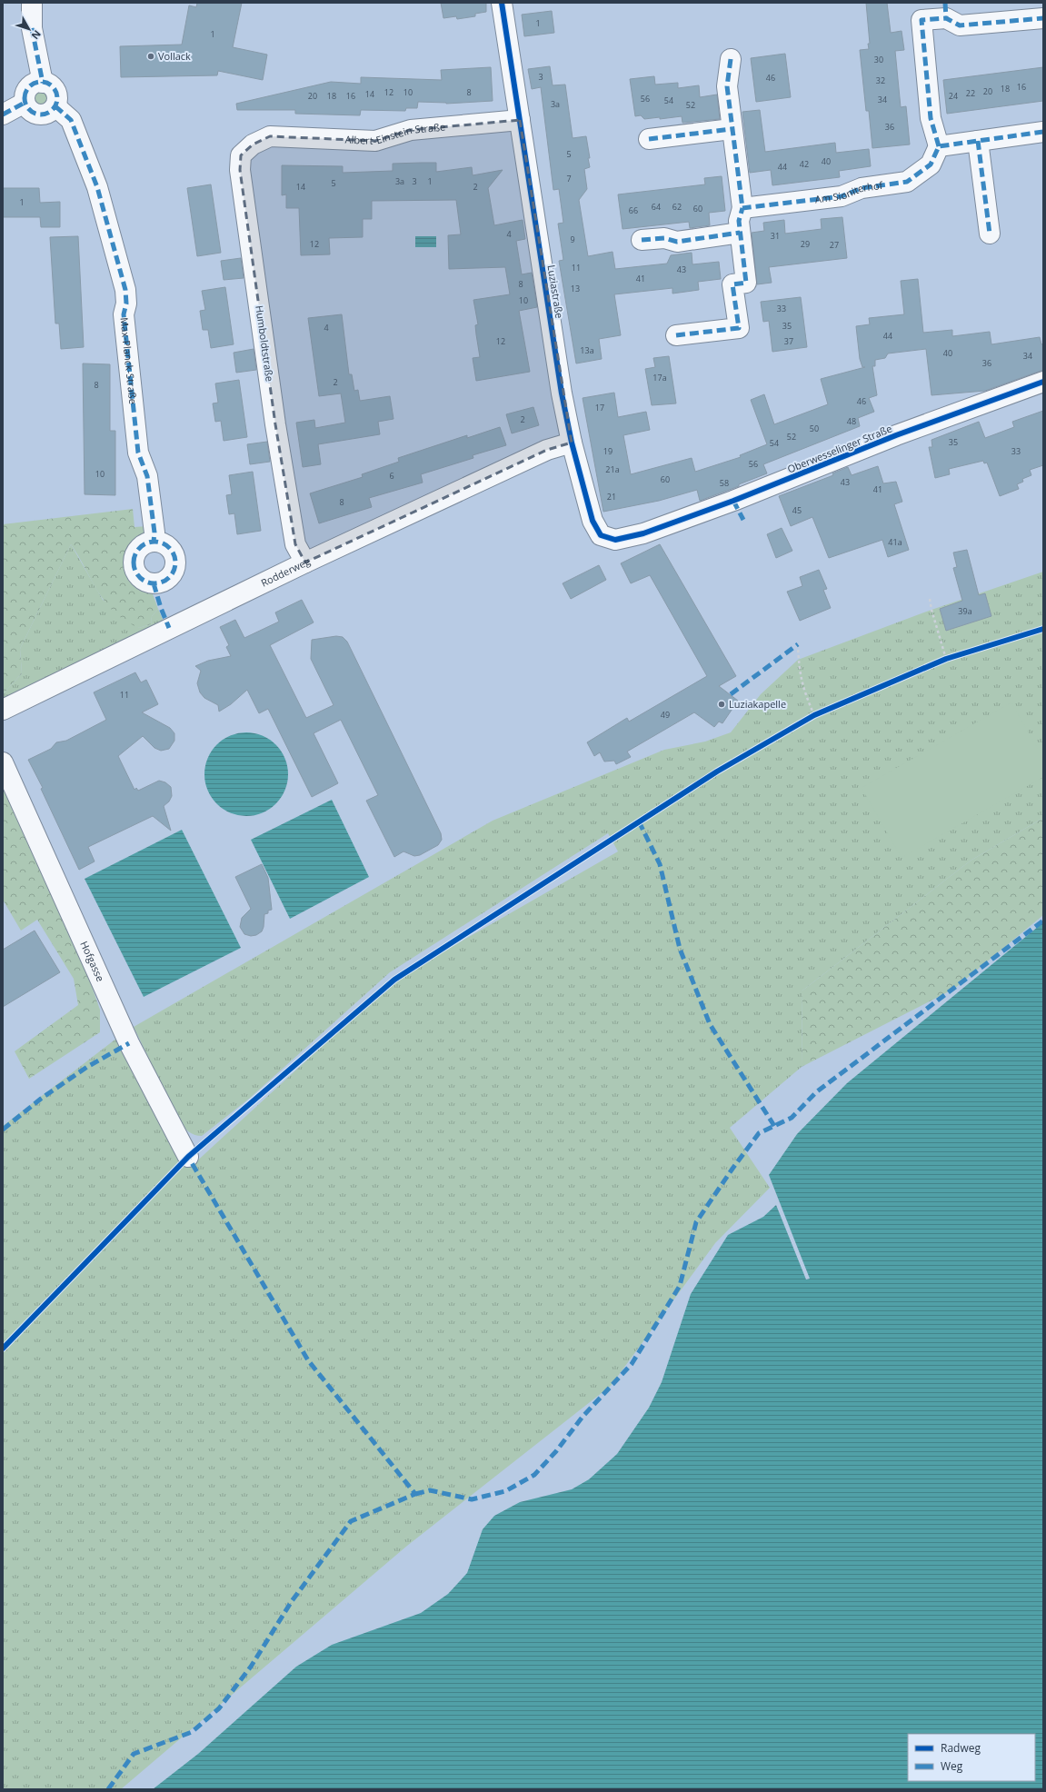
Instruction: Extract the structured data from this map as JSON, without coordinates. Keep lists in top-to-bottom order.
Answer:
{
  "streets": {
    "street": [
      "Albert-Einstein-Straße",
      "Am Sioniterhof",
      "Luziastraße",
      "Humboldtstraße",
      "Max-Planck-Straße",
      "Oberwesselinger Straße",
      "Rodderweg",
      "Hofgasse"
    ]
  },
  "crossings": [
    ["Albert-Einstein-Straße", "Luziastraße"],
    ["Albert-Einstein-Straße", "Humboldtstraße"],
    ["Luziastraße", "Oberwesselinger Straße"],
    ["Luziastraße", "Rodderweg"],
    ["Humboldtstraße", "Rodderweg"]
  ],
  "places": ["Vollack", "Luziakapelle"],
  "house_numbers": [
    "1",
    "1",
    "30",
    "3",
    "46",
    "32",
    "16",
    "18",
    "20",
    "12",
    "10",
    "8",
    "22",
    "14",
    "20",
    "18",
    "16",
    "24",
    "56",
    "34",
    "54",
    "3a",
    "52",
    "36",
    "5",
    "40",
    "42",
    "44",
    "7",
    "3a",
    "3",
    "1",
    "5",
    "14",
    "2",
    "1",
    "64",
    "62",
    "60",
    "66",
    "4",
    "31",
    "9",
    "12",
    "29",
    "27",
    "11",
    "43",
    "41",
    "8",
    "13",
    "10",
    "33",
    "35",
    "4",
    "44",
    "12",
    "37",
    "13a",
    "40",
    "34",
    "36",
    "17a",
    "2",
    "8",
    "46",
    "17",
    "2",
    "48",
    "50",
    "52",
    "35",
    "54",
    "19",
    "33",
    "56",
    "21a",
    "10",
    "6",
    "60",
    "43",
    "58",
    "41",
    "21",
    "8",
    "45",
    "41a",
    "39a",
    "11",
    "49"
  ],
  "legend": ["Radweg", "Weg"],
  "north": "bottom right"
}
